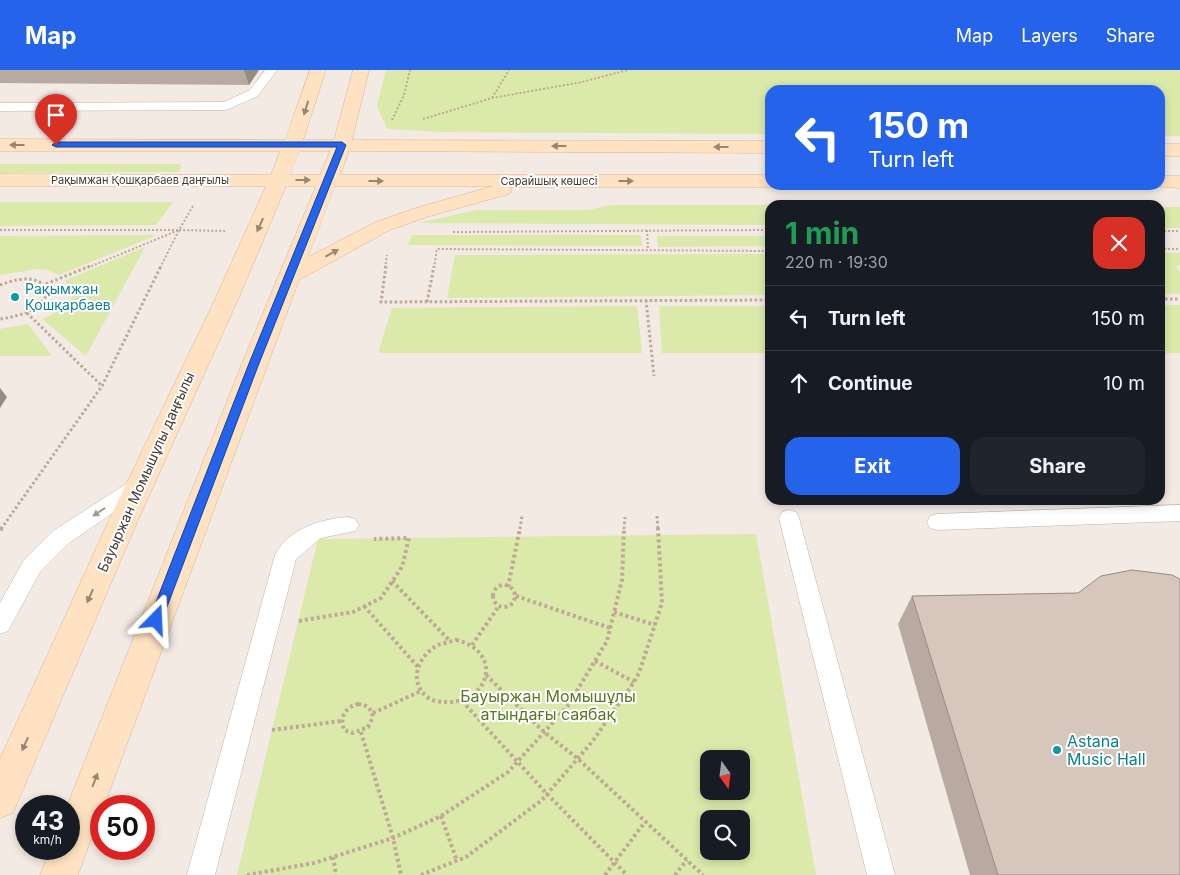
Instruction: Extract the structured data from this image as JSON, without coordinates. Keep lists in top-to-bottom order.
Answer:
{
  "streets": {
    "main road": ["Рақымжан Қошқарбаев даңғылы", "Сарайшық көшесі", "Бауыржан Момышұлы даңғылы"]
  },
  "crossings": [
    ["Рақымжан Қошқарбаев даңғылы", "Сарайшық көшесі"],
    ["Рақымжан Қошқарбаев даңғылы", "Бауыржан Момышұлы даңғылы"]
  ],
  "parks": ["Бауыржан Момышұлы атындағы саябақ"],
  "places": ["Рақымжан Қошқарбаев", "Astana Music Hall"],
  "north": "bottom",
  "page": {
    "header": "Map",
    "nav": ["Map", "Layers", "Share"],
    "turn": ["150 m", "Turn left"],
    "heading": ["1 min", "220 m · 19:30"],
    "list": [
      {
        "name": "Turn left",
        "value": "150 m"
      },
      {
        "name": "Continue",
        "value": "10 m"
      }
    ],
    "buttons": ["Exit", "Share"],
    "speed": "43 km/h",
    "limit": "50"
  }
}
